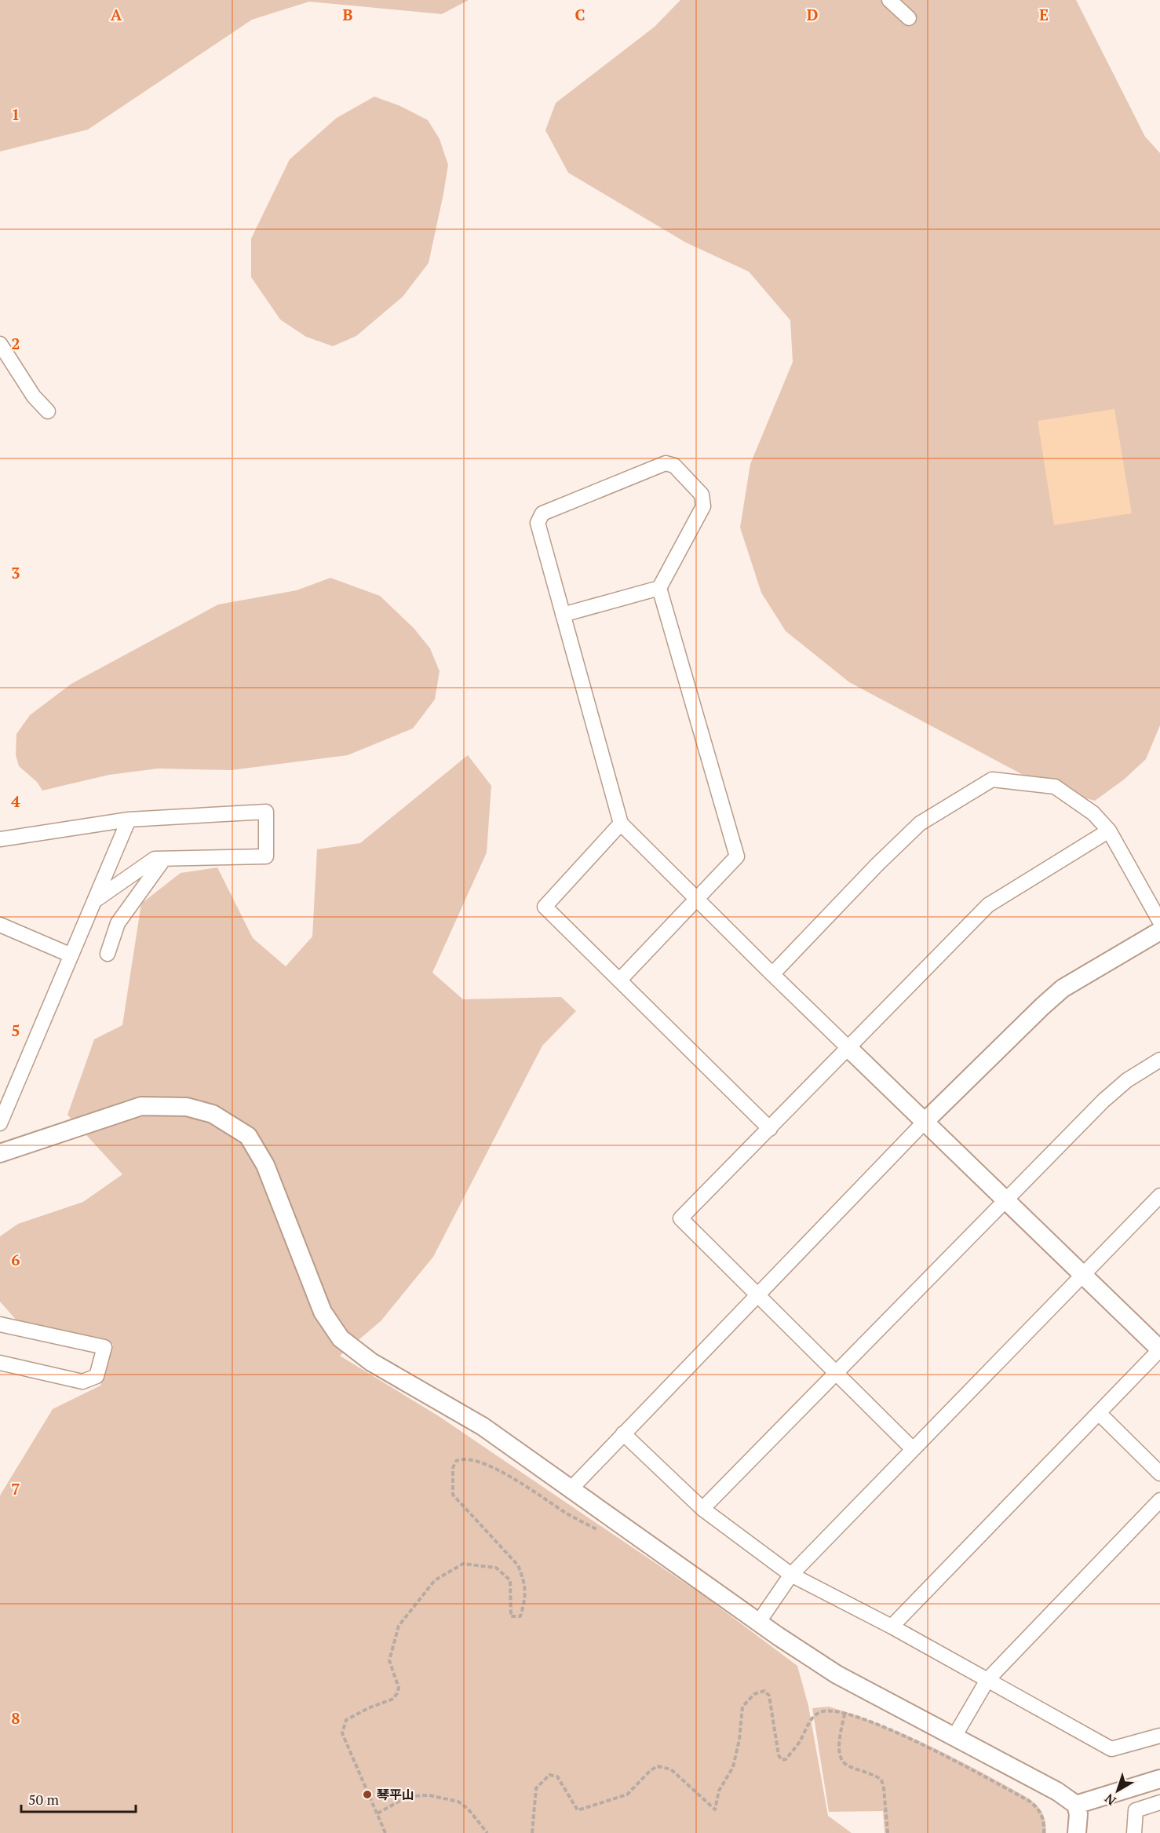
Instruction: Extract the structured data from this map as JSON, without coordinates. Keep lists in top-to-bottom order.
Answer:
{
  "places": ["琴平山"],
  "scale_bar": "50 m",
  "north": "bottom left",
  "grid": {
    "columns": [
      "A",
      "B",
      "C",
      "D",
      "E"
    ],
    "rows": [
      "1",
      "2",
      "3",
      "4",
      "5",
      "6",
      "7",
      "8"
    ]
  }
}
